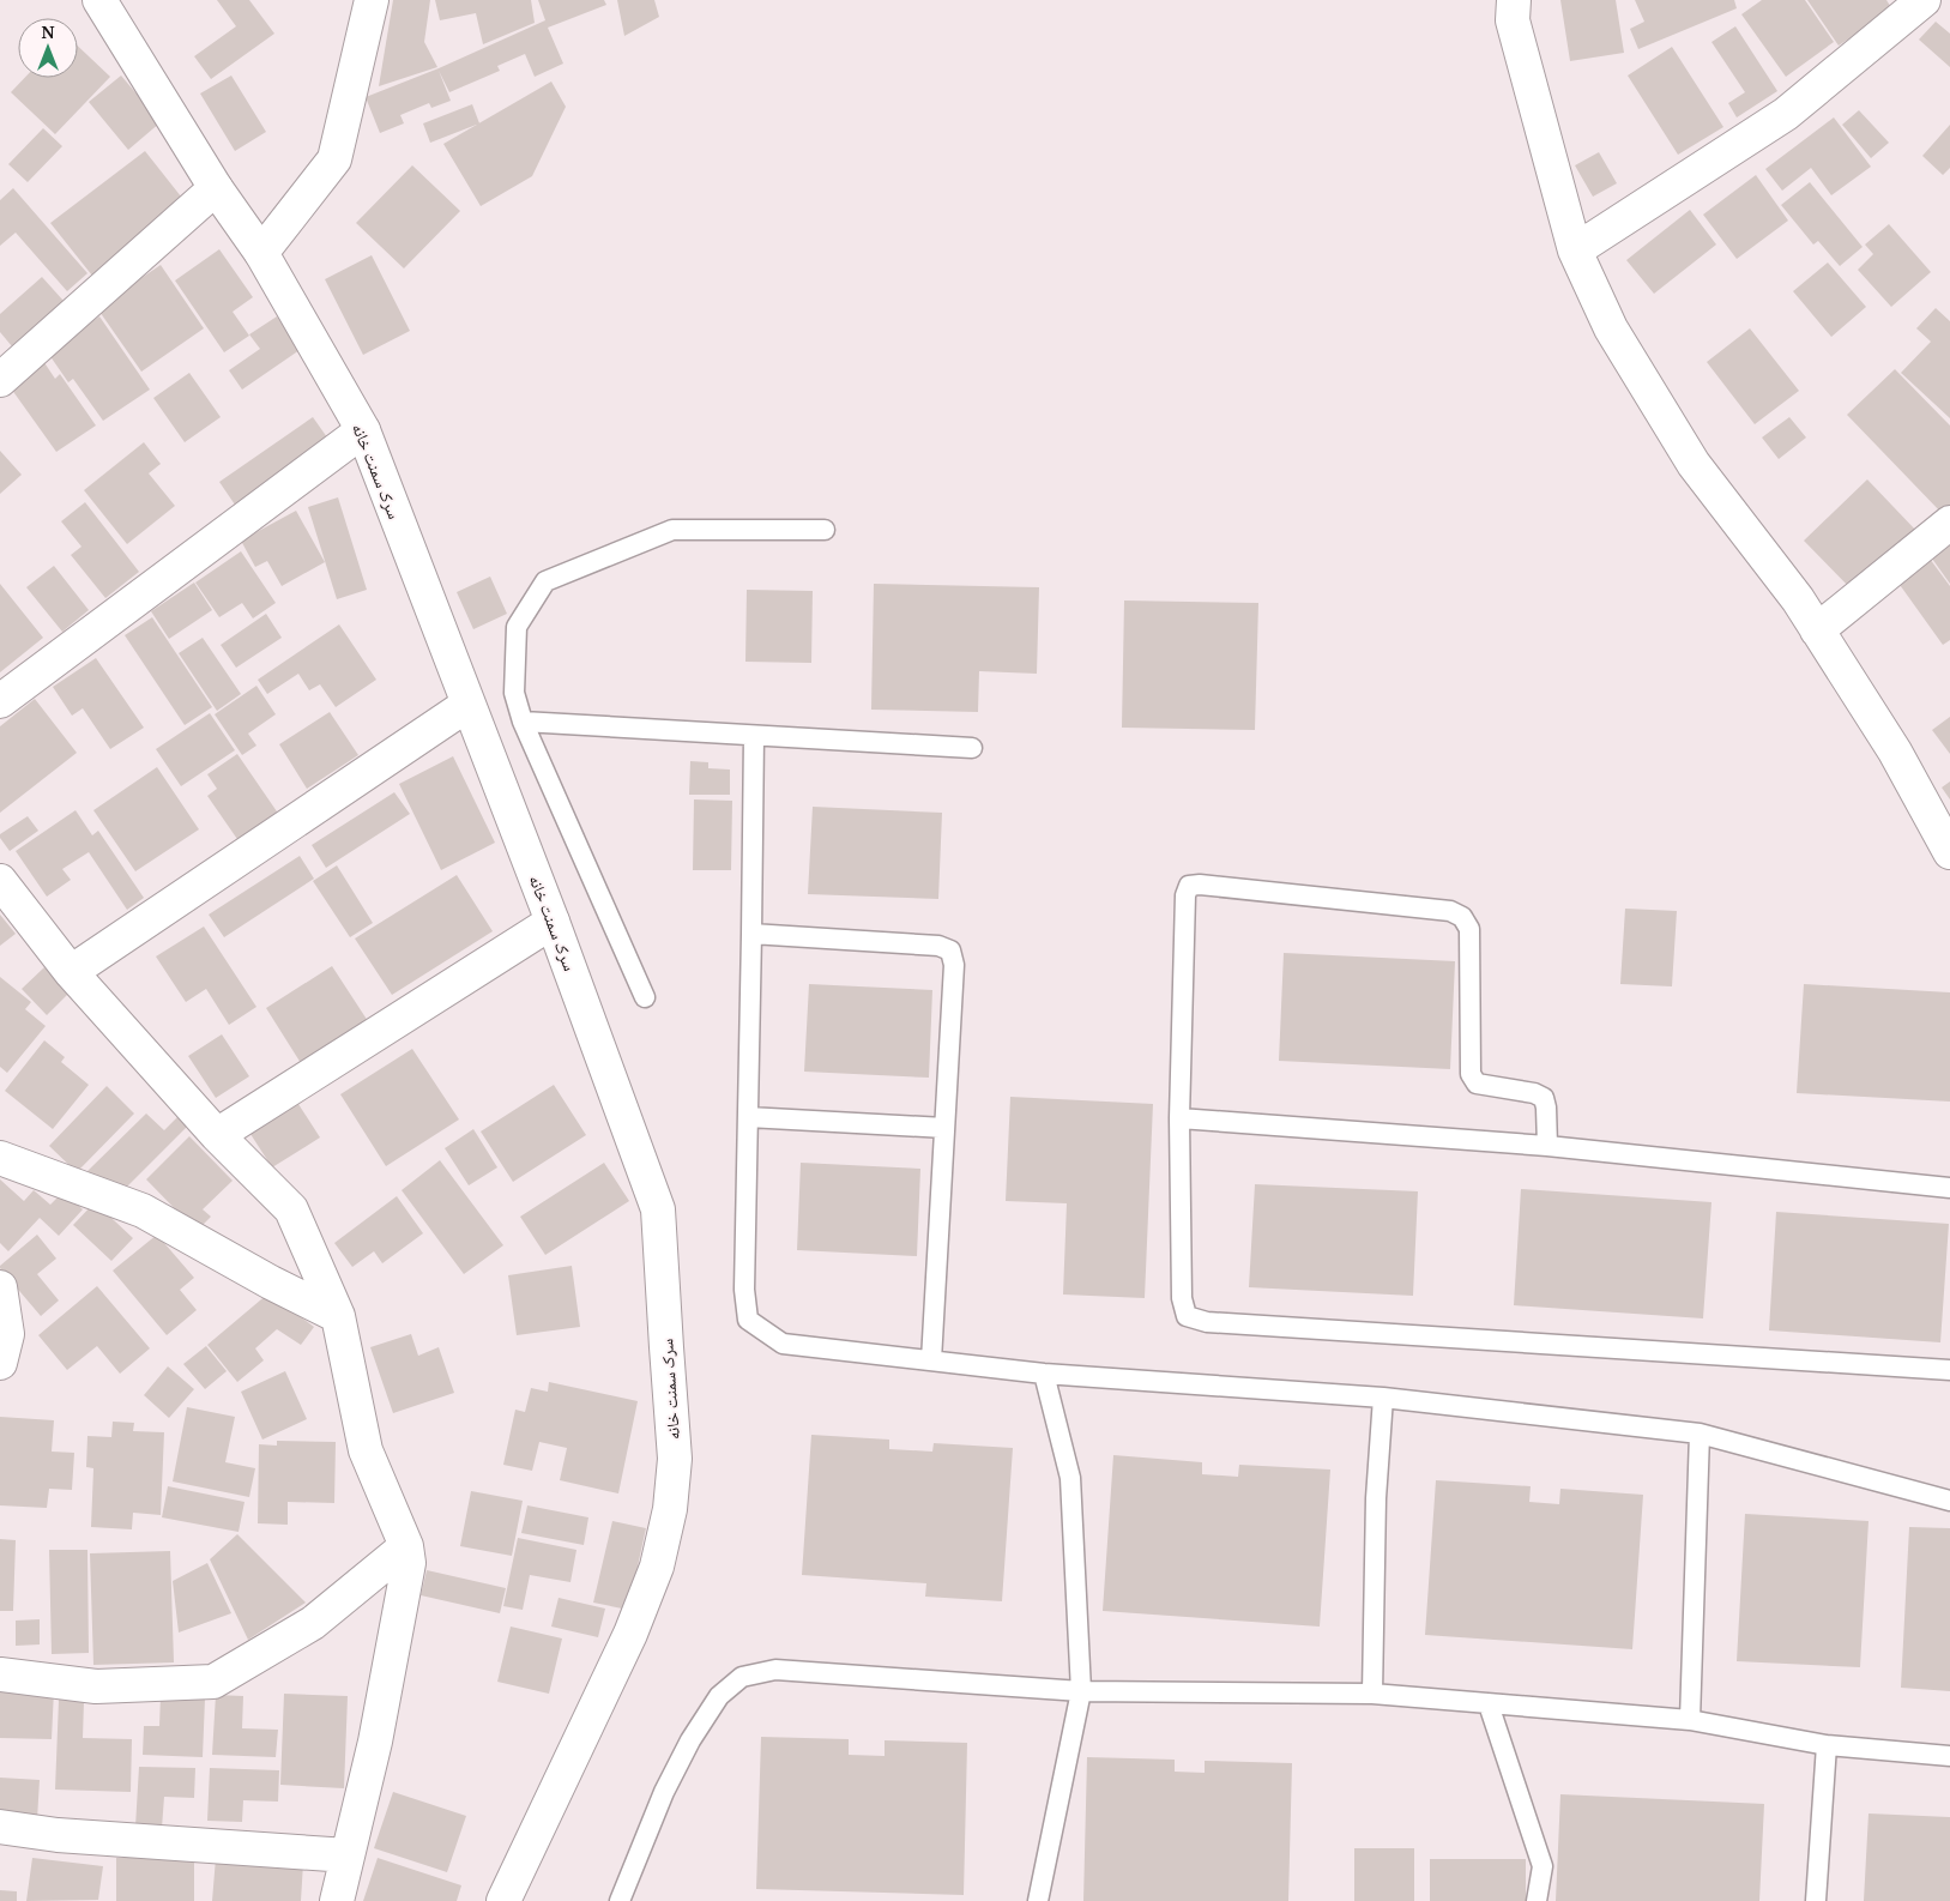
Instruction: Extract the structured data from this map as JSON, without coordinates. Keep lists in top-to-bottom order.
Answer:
{
  "streets": {
    "street": ["سرک سمنت خانه"]
  },
  "north": "top"
}
